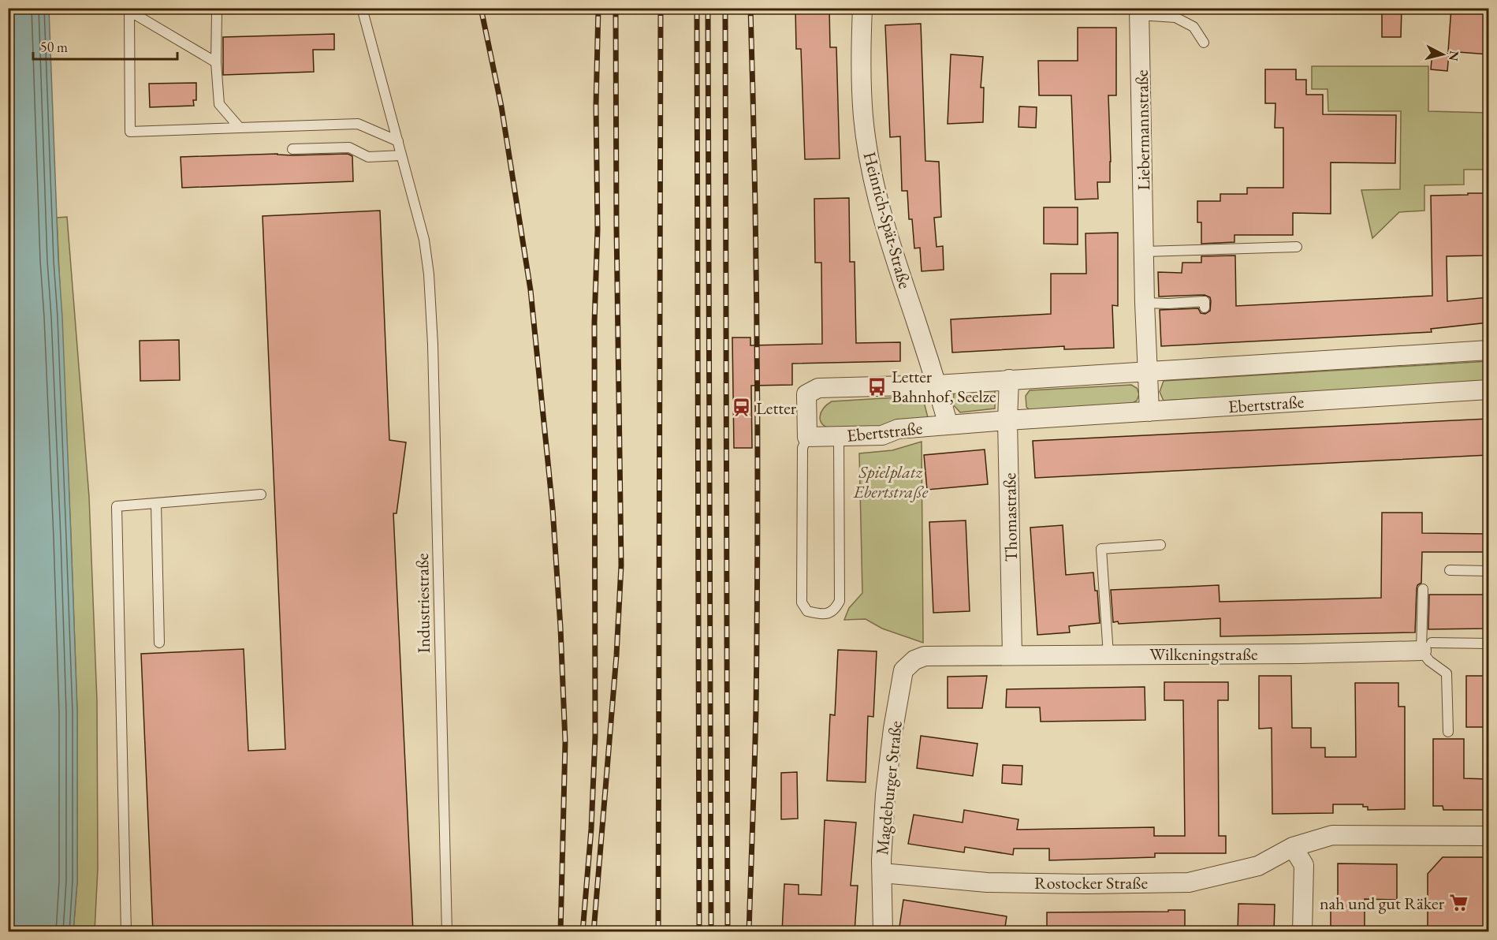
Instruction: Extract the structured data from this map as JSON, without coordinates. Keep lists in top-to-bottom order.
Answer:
{
  "streets": {
    "street": [
      "Liebermannstraße",
      "Heinrich-Spät-Straße",
      "Ebertstraße",
      "Thomastraße",
      "Wilkeningstraße",
      "Magdeburger Straße",
      "Rostocker Straße"
    ],
    "lane": ["Industriestraße"]
  },
  "crossings": [
    ["Liebermannstraße", "Ebertstraße"],
    ["Heinrich-Spät-Straße", "Ebertstraße"],
    ["Ebertstraße", "Thomastraße"],
    ["Thomastraße", "Wilkeningstraße"],
    ["Wilkeningstraße", "Magdeburger Straße"],
    ["Magdeburger Straße", "Rostocker Straße"]
  ],
  "parks": ["Spielplatz Ebertstraße"],
  "places": {
    "bus stop": ["Letter Bahnhof, Seelze"],
    "station": ["Letter"],
    "supermarket": ["nah und gut Räker"]
  },
  "scale_bar": "50 m",
  "north": "right"
}
